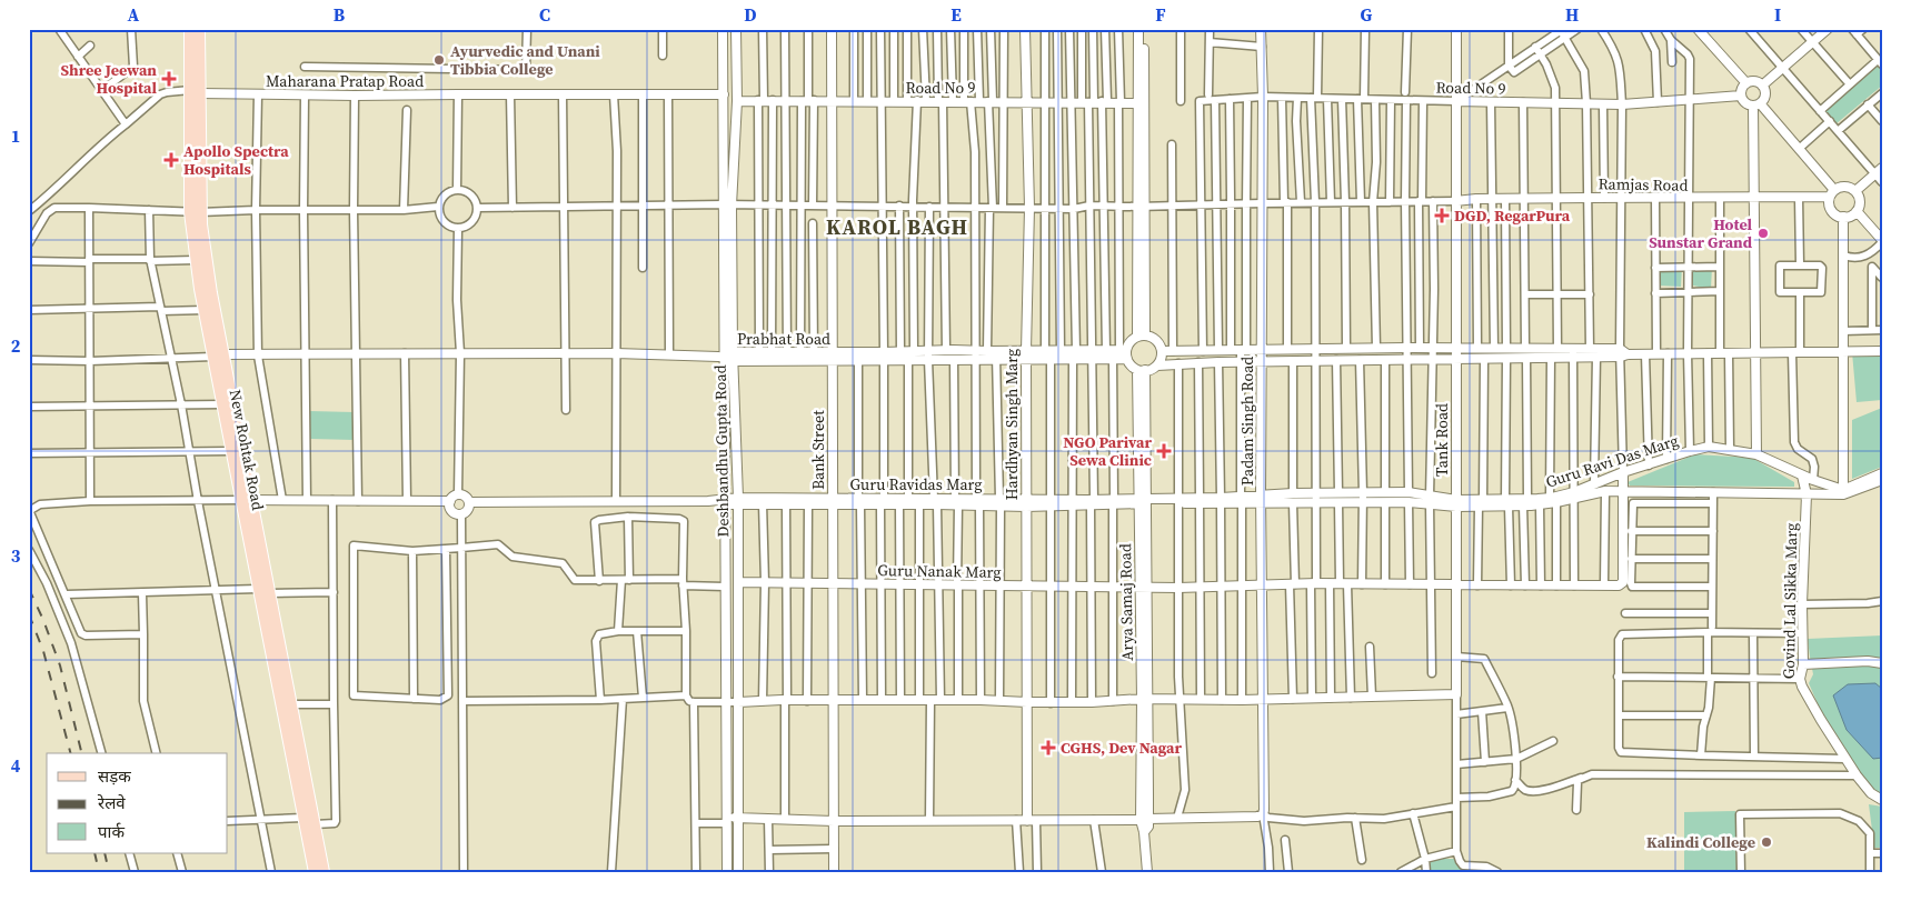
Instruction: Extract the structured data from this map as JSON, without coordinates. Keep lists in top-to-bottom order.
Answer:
{
  "streets": {
    "main road": ["New Rohtak Road"],
    "street": [
      "Maharana Pratap Road",
      "Road No 9",
      "Ramjas Road",
      "Prabhat Road",
      "Padam Singh Road",
      "Hardhyan Singh Marg",
      "Tank Road",
      "Bank Street",
      "Deshbandhu Gupta Road",
      "Guru Ravi Das Marg",
      "Guru Ravidas Marg",
      "Guru Nanak Marg",
      "Govind Lal Sikka Marg",
      "Arya Samaj Road"
    ]
  },
  "crossings": [
    ["Maharana Pratap Road", "New Rohtak Road"],
    ["Maharana Pratap Road", "Deshbandhu Gupta Road"],
    ["Road No 9", "Padam Singh Road"],
    ["Road No 9", "Hardhyan Singh Marg"],
    ["Road No 9", "Tank Road"],
    ["Road No 9", "Bank Street"],
    ["Road No 9", "Deshbandhu Gupta Road"],
    ["Ramjas Road", "Tank Road"],
    ["Prabhat Road", "Hardhyan Singh Marg"],
    ["Prabhat Road", "Bank Street"],
    ["Prabhat Road", "Deshbandhu Gupta Road"],
    ["Padam Singh Road", "Guru Ravi Das Marg"],
    ["Padam Singh Road", "Guru Nanak Marg"],
    ["Hardhyan Singh Marg", "Guru Ravidas Marg"],
    ["Hardhyan Singh Marg", "Guru Nanak Marg"],
    ["Tank Road", "Guru Ravi Das Marg"],
    ["Tank Road", "Guru Nanak Marg"],
    ["Bank Street", "Guru Ravidas Marg"],
    ["Bank Street", "Guru Nanak Marg"],
    ["Deshbandhu Gupta Road", "Guru Ravidas Marg"],
    ["Deshbandhu Gupta Road", "Guru Nanak Marg"],
    ["Guru Ravi Das Marg", "Guru Ravidas Marg"],
    ["Guru Ravi Das Marg", "Guru Nanak Marg"],
    ["Guru Ravi Das Marg", "Govind Lal Sikka Marg"],
    ["Guru Ravi Das Marg", "Arya Samaj Road"],
    ["Guru Ravidas Marg", "Arya Samaj Road"],
    ["Guru Nanak Marg", "Arya Samaj Road"]
  ],
  "districts": ["KAROL BAGH"],
  "places": {
    "other": ["Ayurvedic and Unani Tibbia College", "Hotel Sunstar Grand", "Kalindi College"],
    "health": [
      "Shree Jeewan Hospital",
      "Apollo Spectra Hospitals",
      "DGD, RegarPura",
      "NGO Parivar Sewa Clinic",
      "CGHS, Dev Nagar"
    ]
  },
  "legend": ["सड़क", "रेलवे", "पार्क"],
  "grid": {
    "columns": [
      "A",
      "B",
      "C",
      "D",
      "E",
      "F",
      "G",
      "H",
      "I"
    ],
    "rows": [
      "1",
      "2",
      "3",
      "4"
    ]
  }
}
